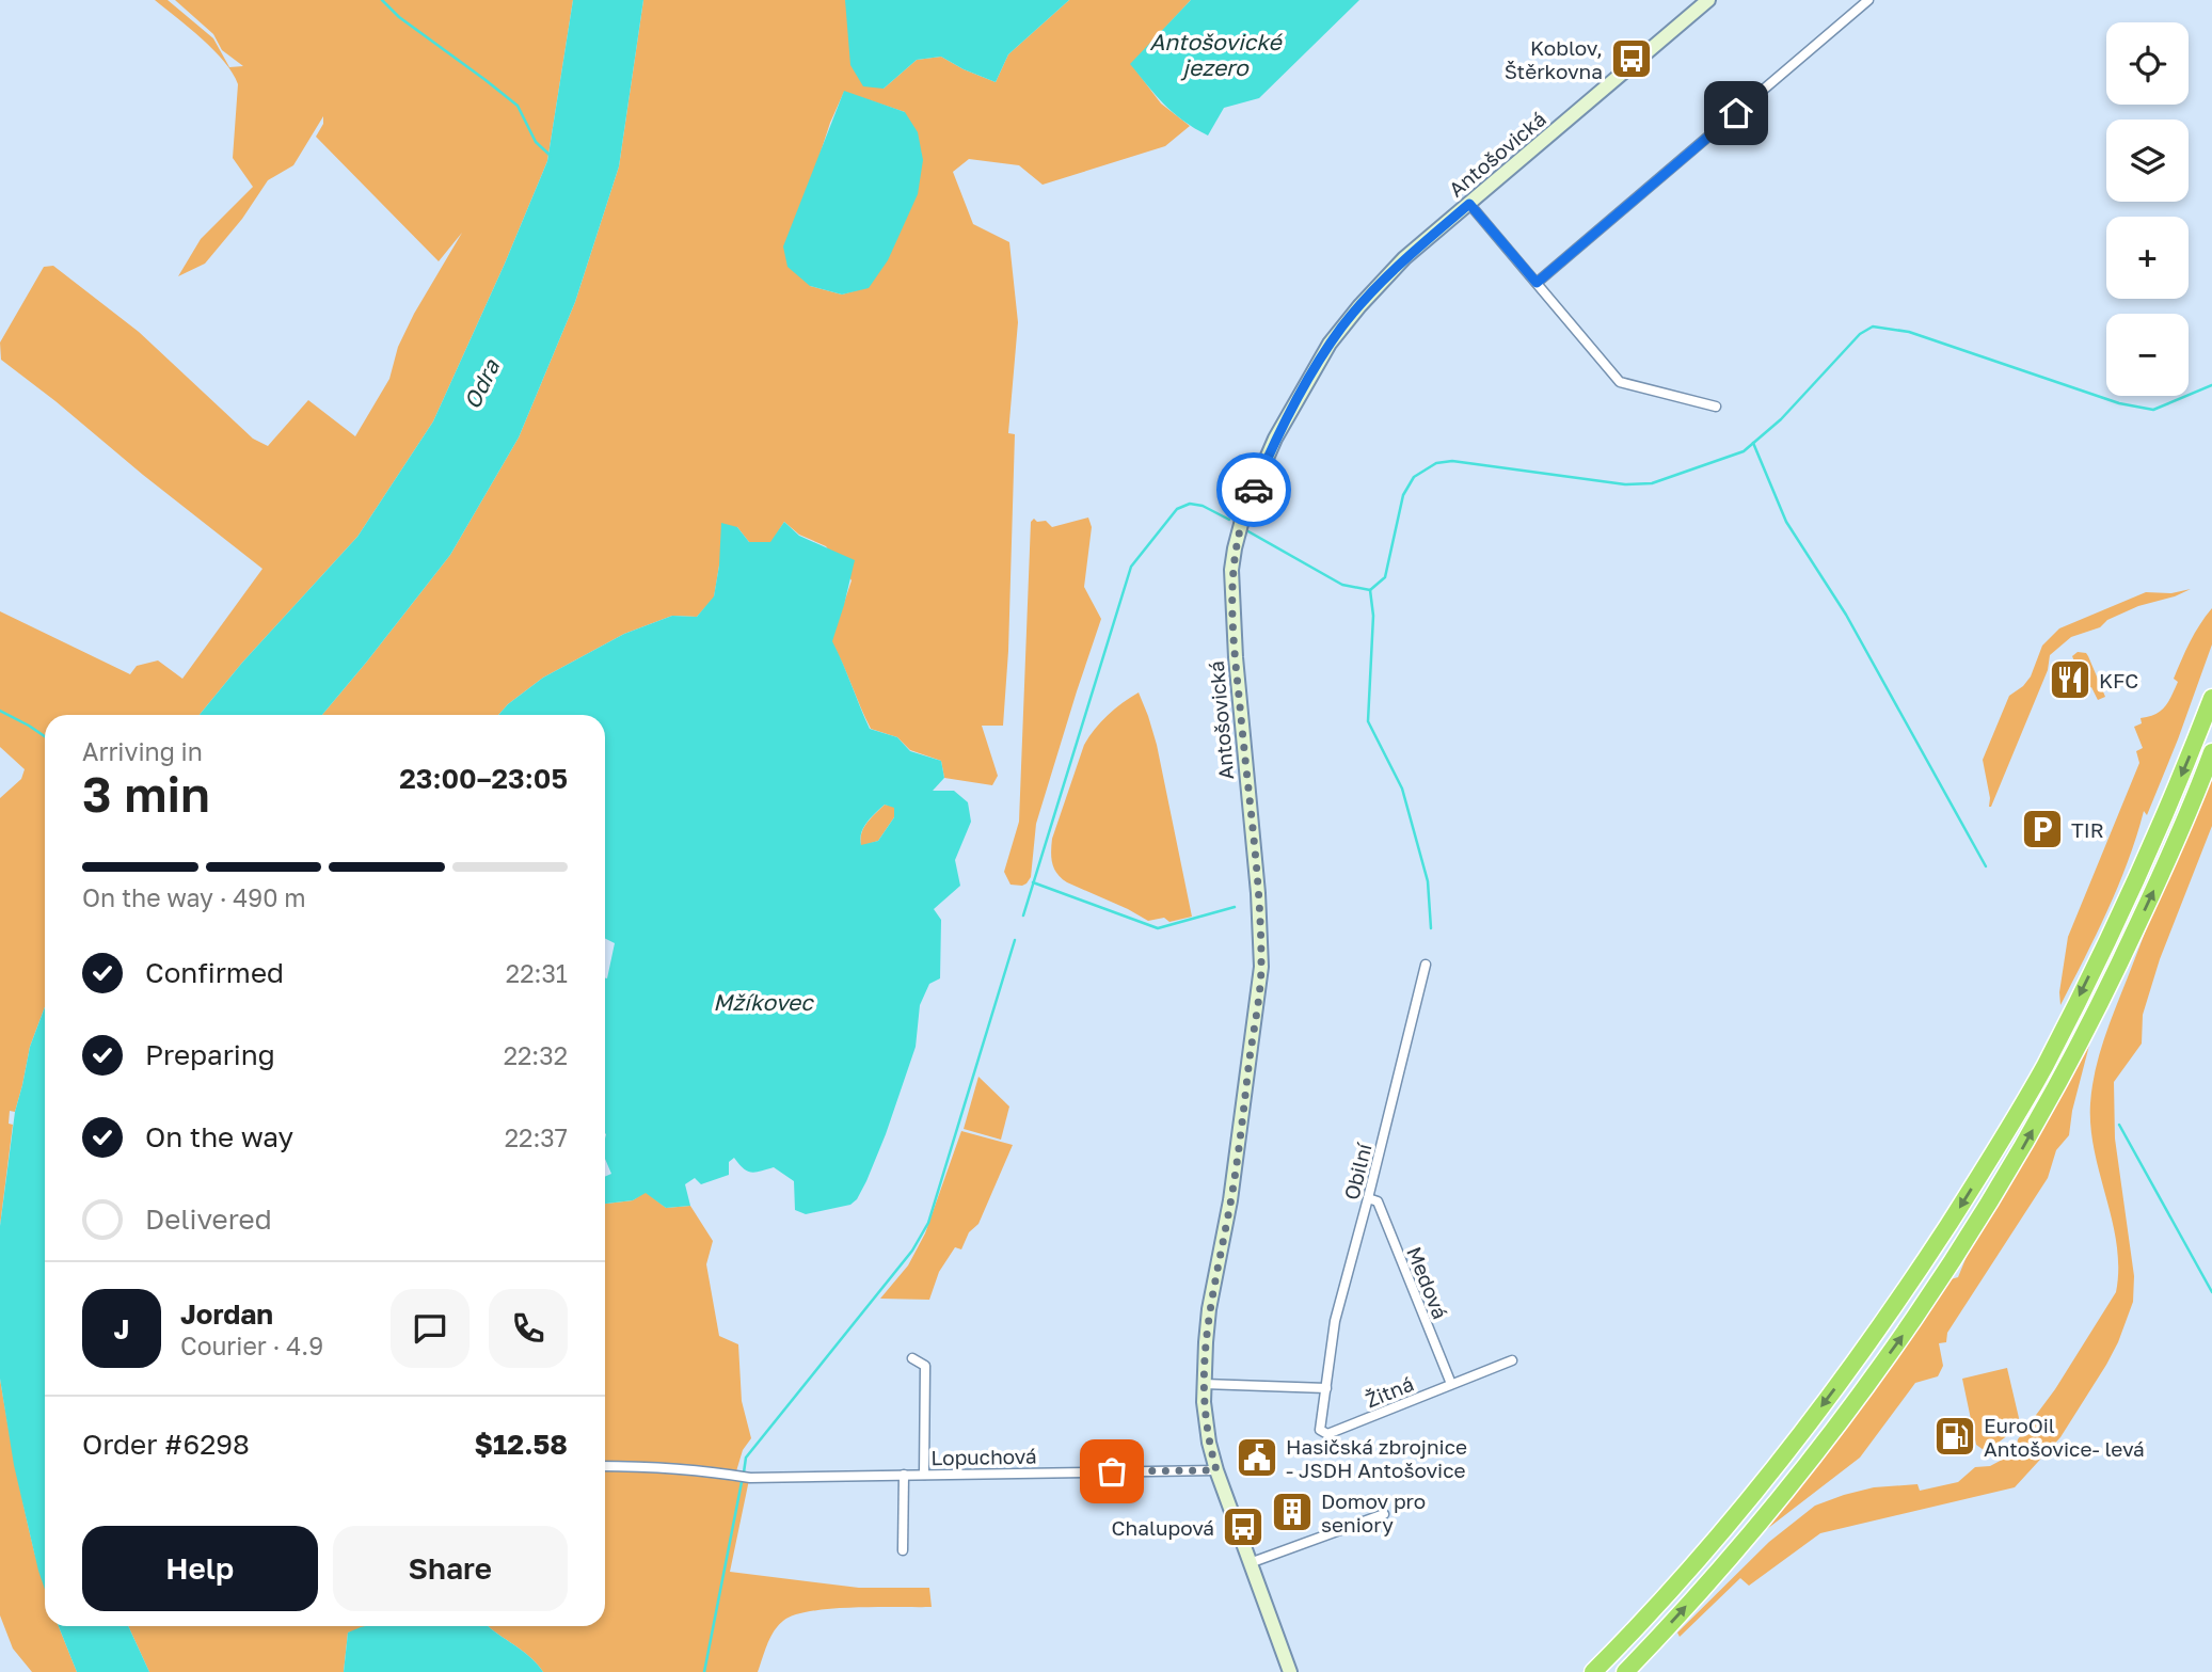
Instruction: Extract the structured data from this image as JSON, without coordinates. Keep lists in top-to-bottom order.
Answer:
{
  "streets": {
    "street": [
      "Antošovická",
      "Obilní",
      "Medová",
      "Žitná",
      "Lopuchová"
    ]
  },
  "crossings": [
    ["Antošovická", "Lopuchová"],
    ["Obilní", "Medová"],
    ["Obilní", "Žitná"],
    ["Medová", "Žitná"]
  ],
  "water": ["Antošovické jezero", "Odra", "Mžíkovec"],
  "places": {
    "bus stop": ["Koblov, Štěrkovna", "Chalupová"],
    "restaurant": ["KFC"],
    "parking": ["TIR"],
    "fuel station": ["EuroOil Antošovice- levá"],
    "public building": ["Hasičská zbrojnice - JSDH Antošovice"],
    "building": ["Domov pro seniory"]
  },
  "page": {
    "map_buttons": ["+", "−"],
    "heading": ["3 min", "Arriving in", "23:00–23:05"],
    "panel": [
      "Jordan",
      "Courier · 4.9",
      "Order #6298",
      "$12.58"
    ],
    "bar": "On the way · 490 m",
    "list": [
      ["Confirmed", "22:31"],
      ["Preparing", "22:32"],
      ["On the way", "22:37"],
      "Delivered"
    ],
    "round": "J",
    "buttons": ["Help", "Share"]
  }
}
